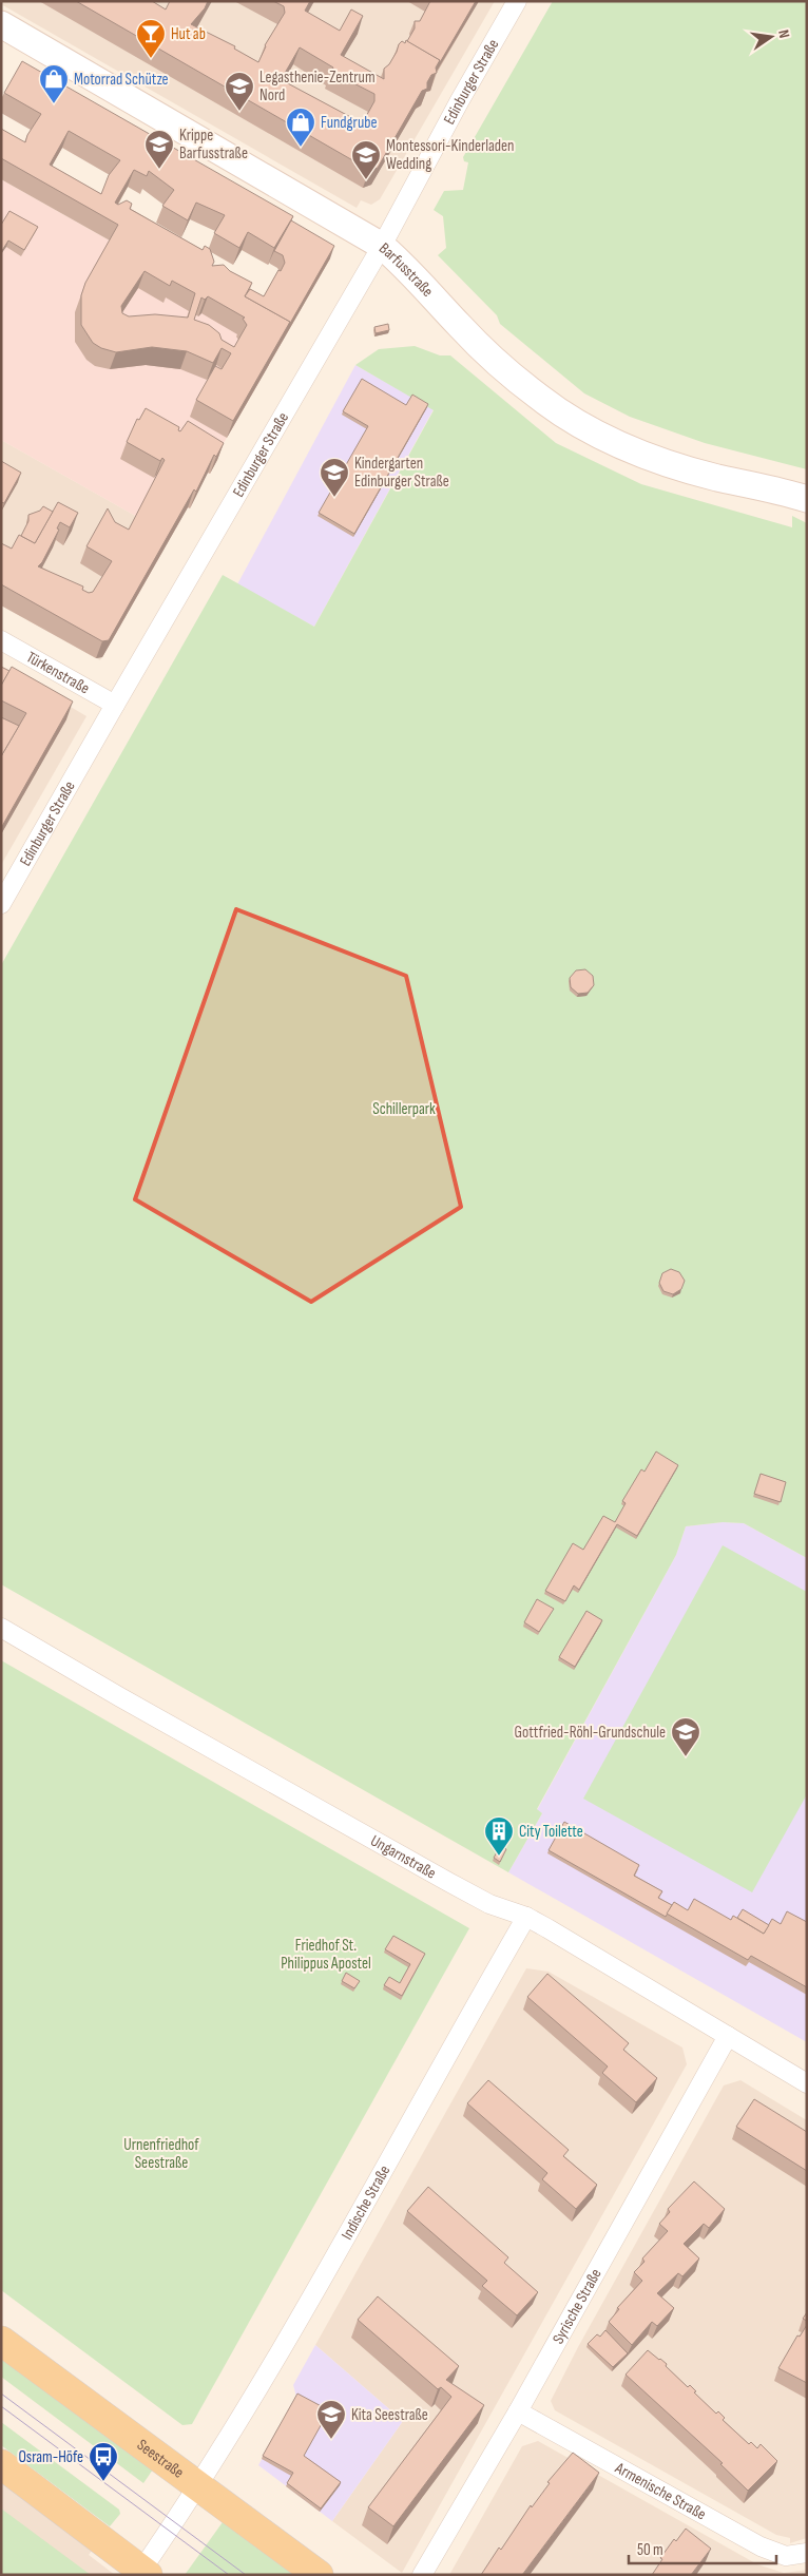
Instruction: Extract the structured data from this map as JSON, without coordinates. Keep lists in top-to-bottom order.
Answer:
{
  "streets": {
    "main road": ["Barfusstraße", "Seestraße"],
    "street": [
      "Edinburger Straße",
      "Türkenstraße",
      "Ungarnstraße",
      "Indische Straße",
      "Syrische Straße",
      "Armenische Straße"
    ]
  },
  "crossings": [
    ["Edinburger Straße", "Barfusstraße"],
    ["Edinburger Straße", "Türkenstraße"],
    ["Ungarnstraße", "Indische Straße"],
    ["Ungarnstraße", "Syrische Straße"],
    ["Indische Straße", "Seestraße"],
    ["Syrische Straße", "Armenische Straße"]
  ],
  "parks": ["Schillerpark", "Friedhof St. Philippus Apostel", "Urnenfriedhof Seestraße"],
  "places": {
    "bar": ["Hut ab"],
    "shop": ["Motorrad Schütze", "Fundgrube"],
    "school or university": [
      "Legasthenie-Zentrum Nord",
      "Krippe Barfusstraße",
      "Montessori-Kinderladen Wedding",
      "Kindergarten Edinburger Straße",
      "Gottfried-Röhl-Grundschule",
      "Kita Seestraße"
    ],
    "building": ["City Toilette"],
    "bus stop": ["Osram-Höfe"]
  },
  "scale_bar": "50 m",
  "north": "right"
}
